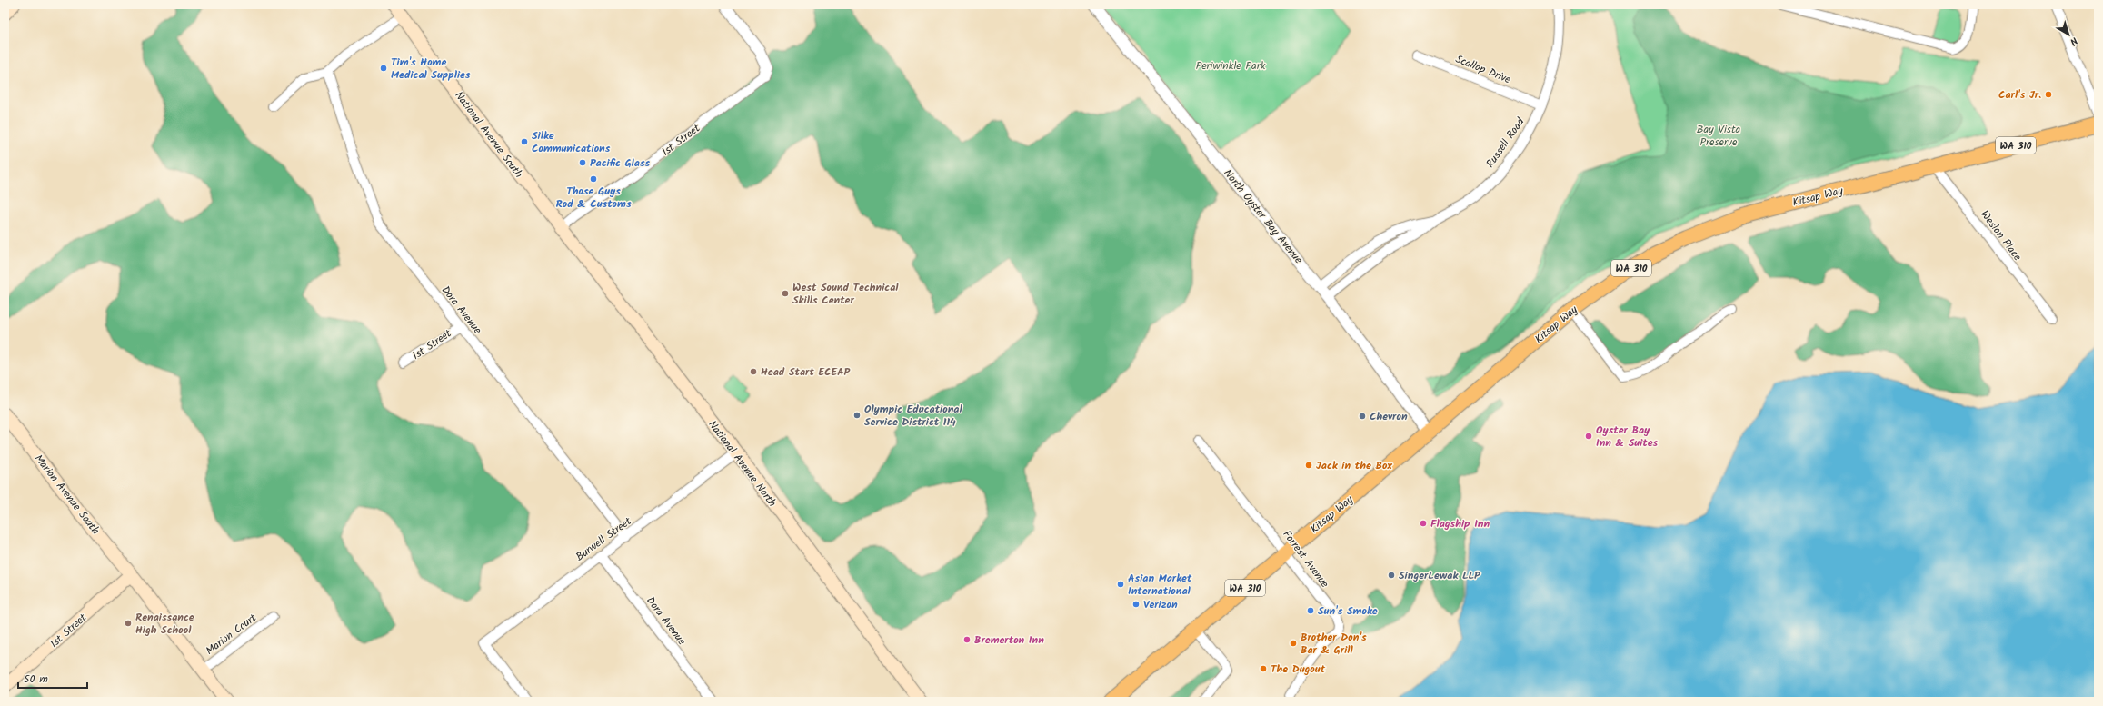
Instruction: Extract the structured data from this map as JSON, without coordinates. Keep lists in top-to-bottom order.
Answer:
{
  "streets": {
    "main road": [
      "National Avenue South",
      "1st Street",
      "WA 310",
      "Kitsap Way",
      "National Avenue North",
      "Marion Avenue South"
    ],
    "street": [
      "Scallop Drive",
      "Russell Road",
      "North Oyster Bay Avenue",
      "Weslon Place",
      "Dora Avenue",
      "Burwell Street",
      "Forrest Avenue",
      "Marion Court"
    ]
  },
  "crossings": [
    ["Scallop Drive", "Russell Road"],
    ["National Avenue South", "1st Street"],
    ["National Avenue South", "National Avenue North"],
    ["1st Street", "Dora Avenue"],
    ["1st Street", "National Avenue North"],
    ["1st Street", "Marion Avenue South"],
    ["Russell Road", "North Oyster Bay Avenue"],
    ["Kitsap Way", "North Oyster Bay Avenue"],
    ["Kitsap Way", "Weslon Place"],
    ["Kitsap Way", "Forrest Avenue"],
    ["Dora Avenue", "Burwell Street"],
    ["National Avenue North", "Burwell Street"],
    ["Marion Avenue South", "Marion Court"]
  ],
  "parks": ["Periwinkle Park", "Bay Vista Preserve"],
  "places": [
    "Tim's Home Medical Supplies",
    "Carl's Jr.",
    "Silke Communications",
    "Pacific Glass",
    "Those Guys Rod & Customs",
    "West Sound Technical Skills Center",
    "Head Start ECEAP",
    "Olympic Educational Service District 114",
    "Chevron",
    "Oyster Bay Inn & Suites",
    "Jack in the Box",
    "Flagship Inn",
    "SingerLewak LLP",
    "Asian Market International",
    "Verizon",
    "Sun's Smoke",
    "Renaissance High School",
    "Bremerton Inn",
    "Brother Don's Bar & Grill",
    "The Dugout"
  ],
  "scale_bar": "50 m",
  "north": "bottom right"
}
